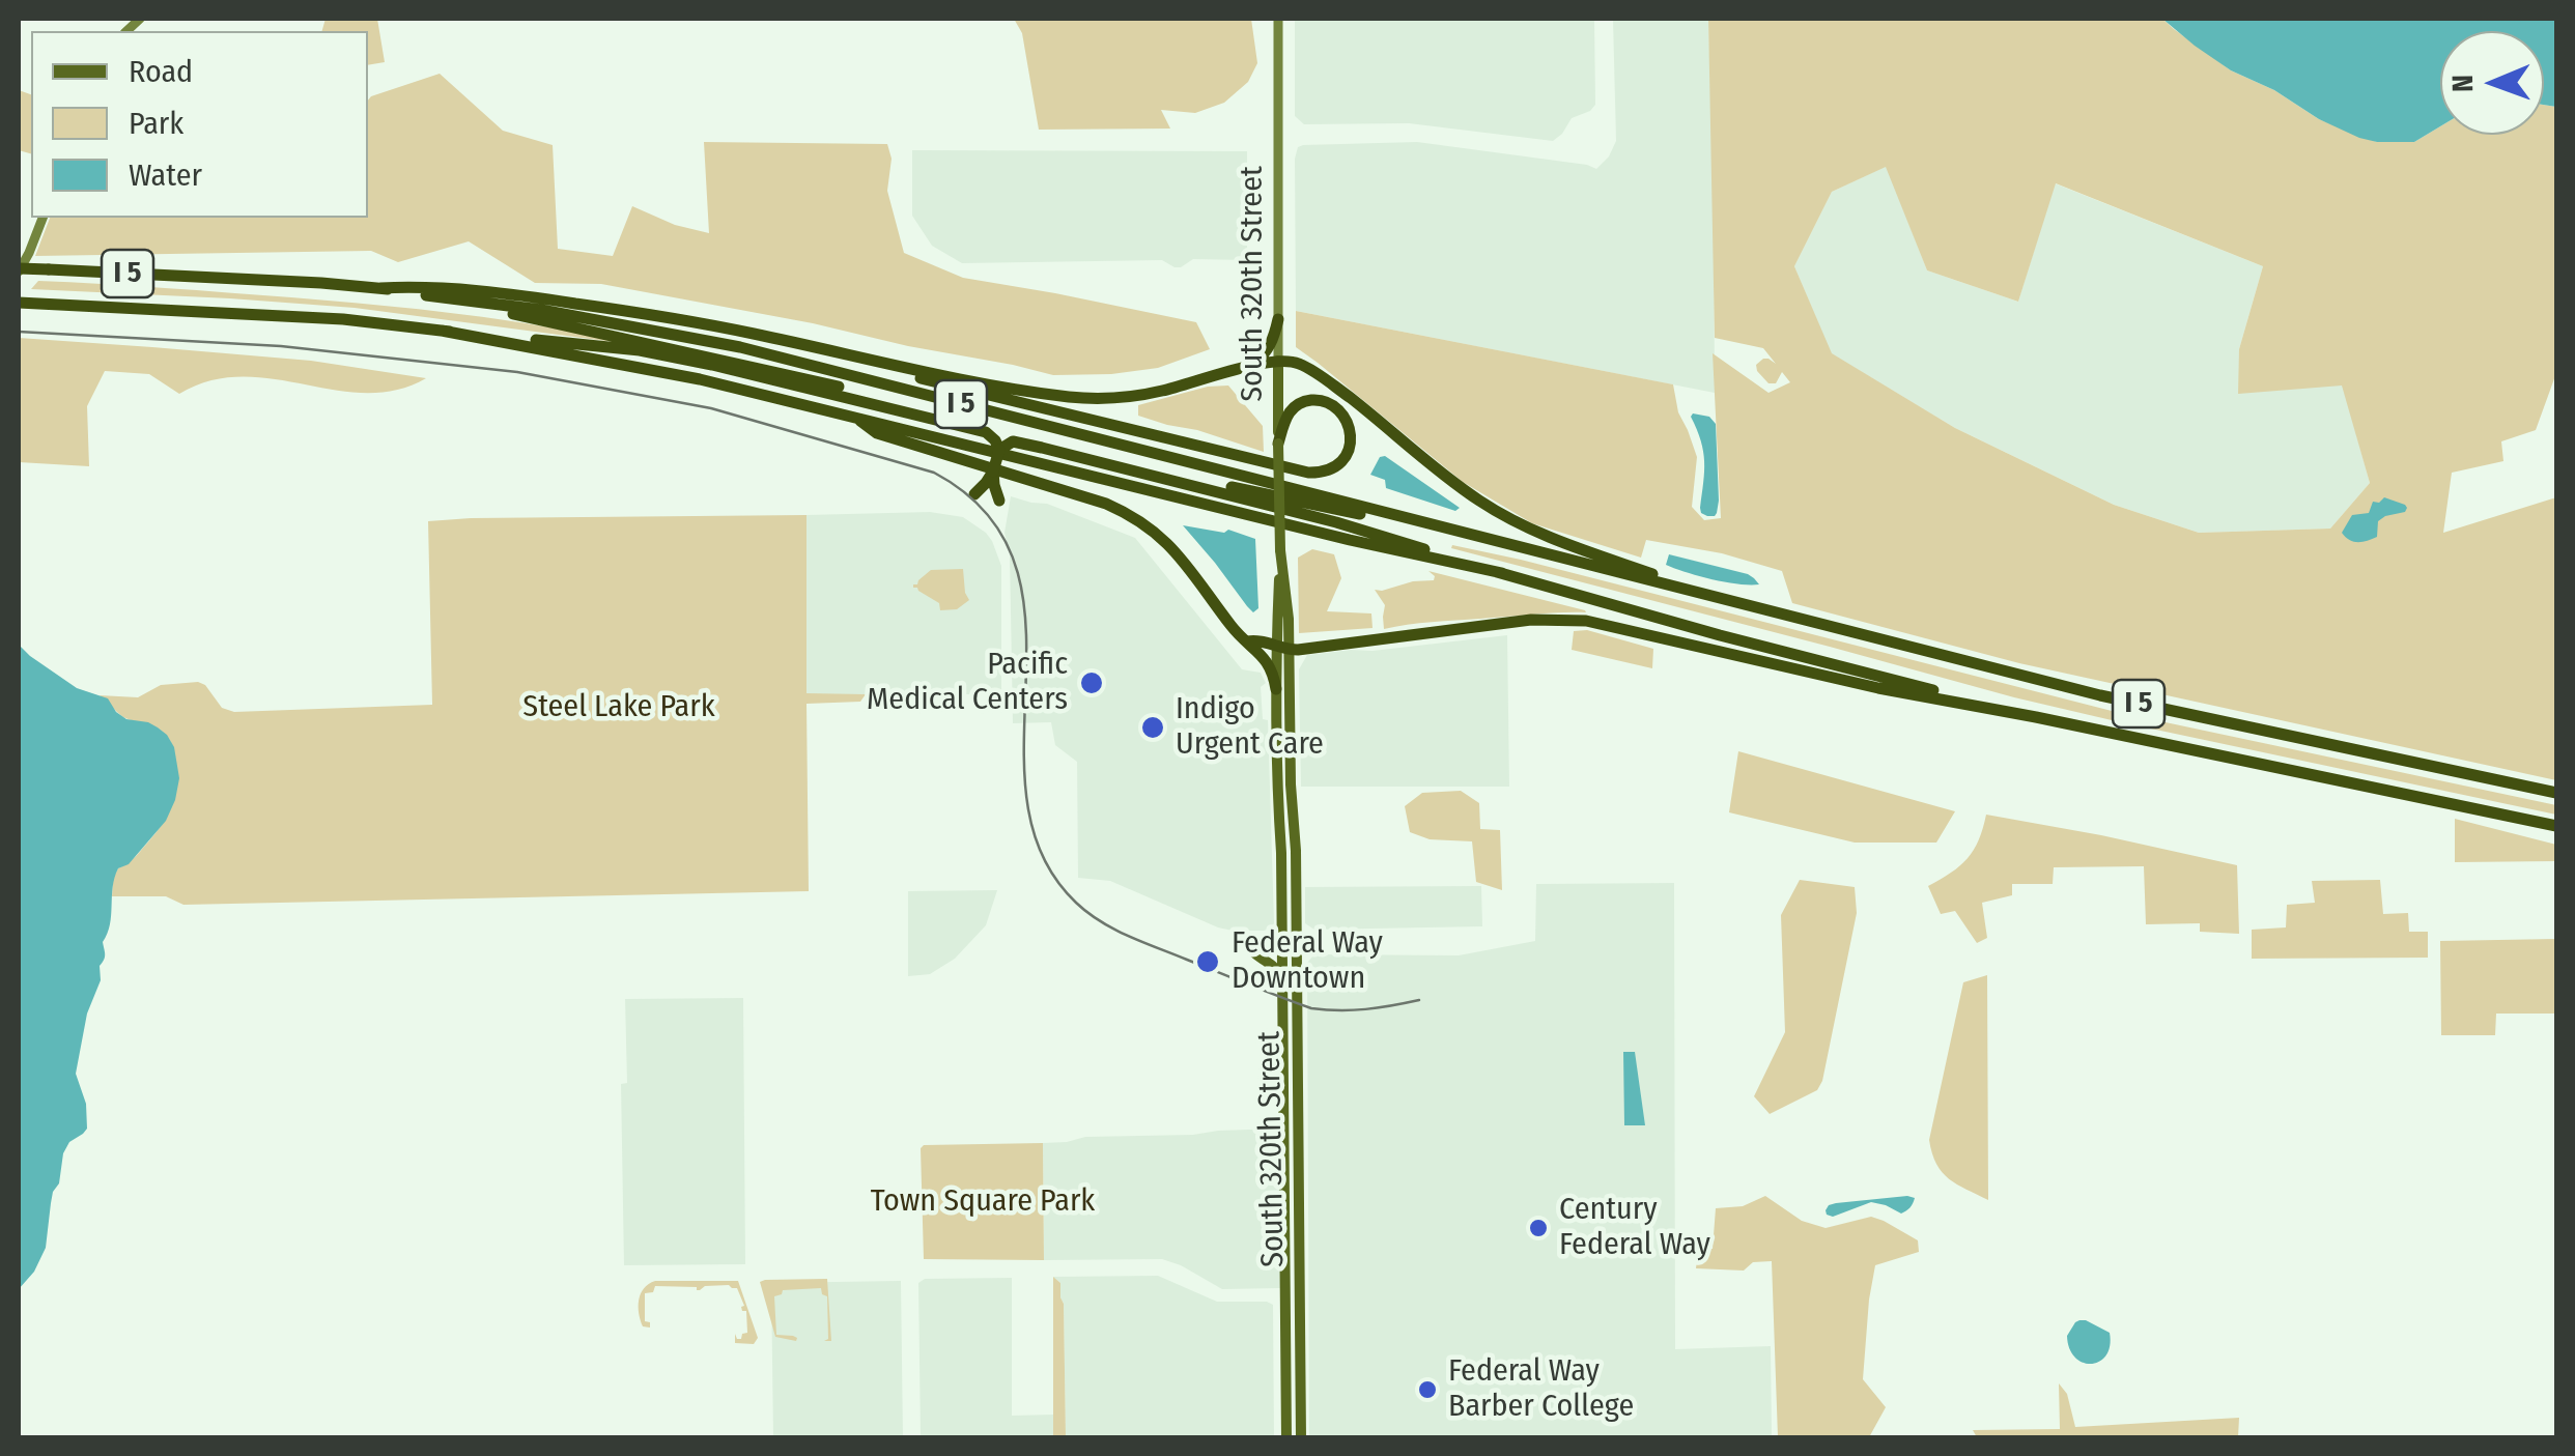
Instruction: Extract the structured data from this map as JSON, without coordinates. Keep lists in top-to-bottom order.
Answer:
{
  "streets": {
    "highway": ["I 5"],
    "main road": ["South 320th Street"]
  },
  "parks": ["Steel Lake Park", "Town Square Park"],
  "places": [
    "Pacific Medical Centers",
    "Indigo Urgent Care",
    "Federal Way Downtown",
    "Century Federal Way",
    "Federal Way Barber College"
  ],
  "legend": ["Road", "Park", "Water"],
  "north": "left"
}
